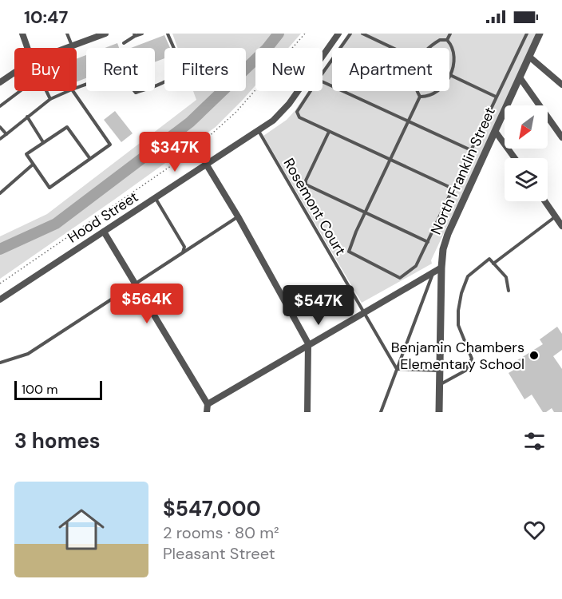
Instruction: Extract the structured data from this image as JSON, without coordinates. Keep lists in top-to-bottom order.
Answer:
{
  "streets": {
    "street": ["North Franklin Street", "Hood Street"],
    "lane": ["Rosemont Court"]
  },
  "crossings": [
    ["Rosemont Court", "Hood Street"]
  ],
  "places": ["Benjamin Chambers Elementary School"],
  "scale_bar": "100 m",
  "north": "bottom left",
  "page": {
    "status": "10:47",
    "chip": [
      "Buy",
      "Rent",
      "Filters",
      "New",
      "Apartment"
    ],
    "price": ["$347K", "$564K", "$547K"],
    "scale": "100 m",
    "heading": "3 homes",
    "list": [
      {
        "name": "$547,000",
        "note": "2 rooms · 80 m² · Pleasant Street"
      }
    ]
  }
}
